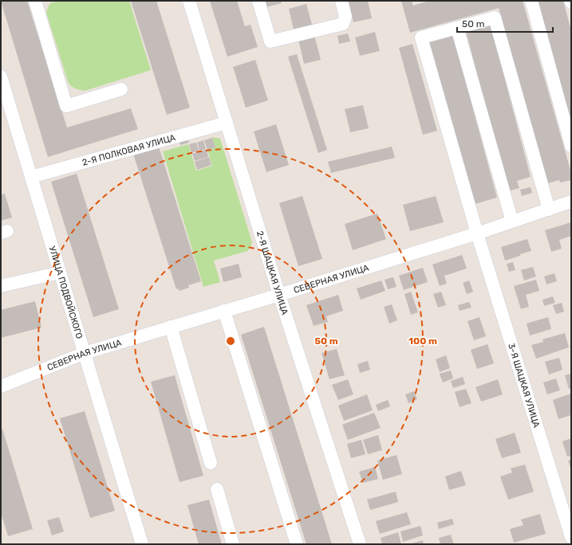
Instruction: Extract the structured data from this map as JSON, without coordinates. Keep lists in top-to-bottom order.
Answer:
{
  "streets": {
    "street": [
      "2-Я ПОЛКОВАЯ УЛИЦА",
      "2-Я ШАЦКАЯ УЛИЦА",
      "СЕВЕРНАЯ УЛИЦА",
      "УЛИЦА ПОДВОЙСКОГО",
      "3-Я ШАЦКАЯ УЛИЦА"
    ]
  },
  "crossings": [
    ["2-Я ПОЛКОВАЯ УЛИЦА", "2-Я ШАЦКАЯ УЛИЦА"],
    ["2-Я ПОЛКОВАЯ УЛИЦА", "УЛИЦА ПОДВОЙСКОГО"],
    ["2-Я ШАЦКАЯ УЛИЦА", "СЕВЕРНАЯ УЛИЦА"],
    ["СЕВЕРНАЯ УЛИЦА", "УЛИЦА ПОДВОЙСКОГО"],
    ["СЕВЕРНАЯ УЛИЦА", "3-Я ШАЦКАЯ УЛИЦА"]
  ],
  "scale_bar": "50 m",
  "rings": ["50 m", "100 m"]
}
